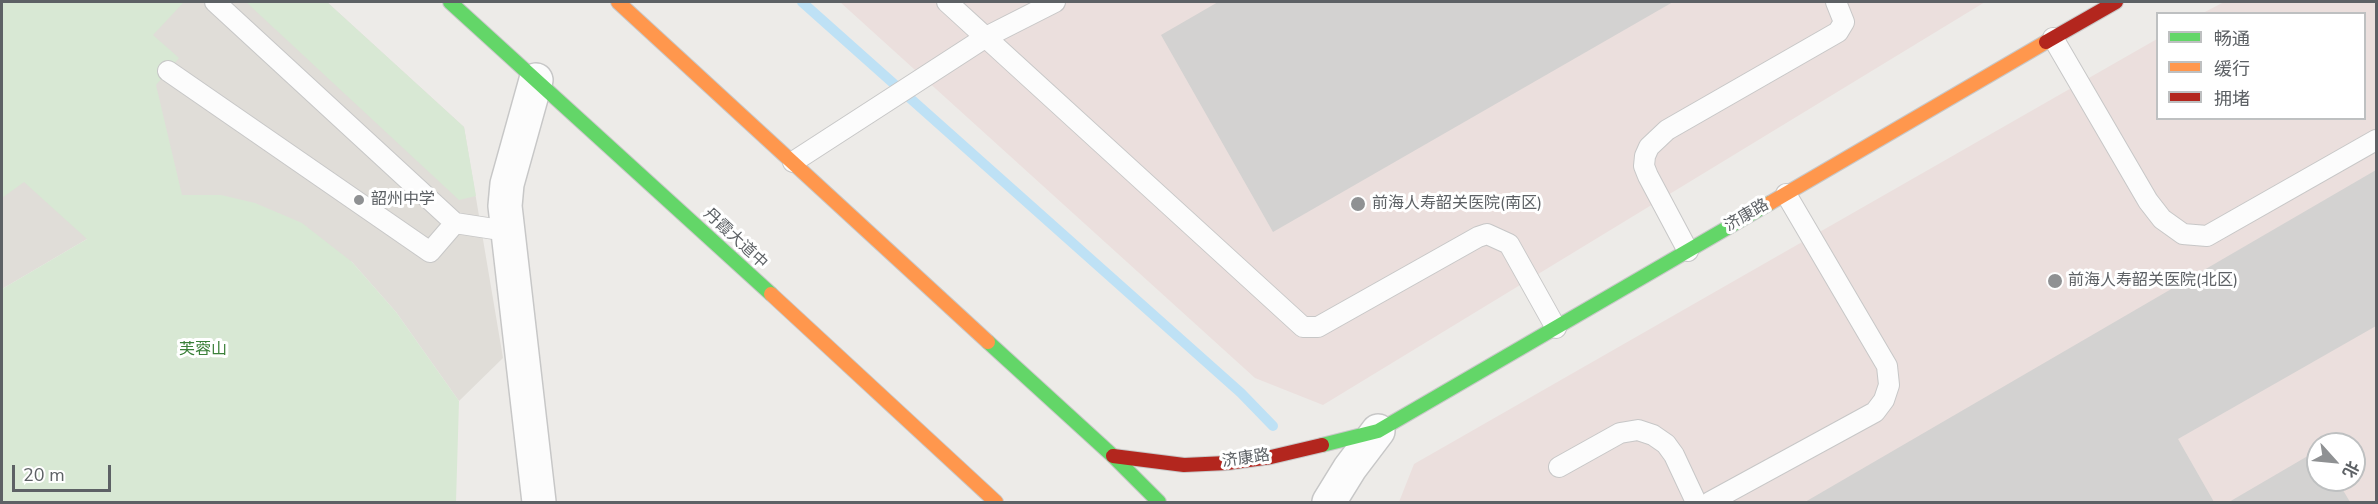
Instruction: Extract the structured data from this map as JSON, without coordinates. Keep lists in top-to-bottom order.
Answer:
{
  "streets": {
    "main road": ["济康路", "丹霞大道中"]
  },
  "parks": ["芙蓉山"],
  "places": ["韶州中学", "前海人寿韶关医院(南区)", "前海人寿韶关医院(北区)"],
  "legend": ["畅通", "缓行", "拥堵"],
  "scale_bar": "20 m",
  "north": "bottom right"
}
